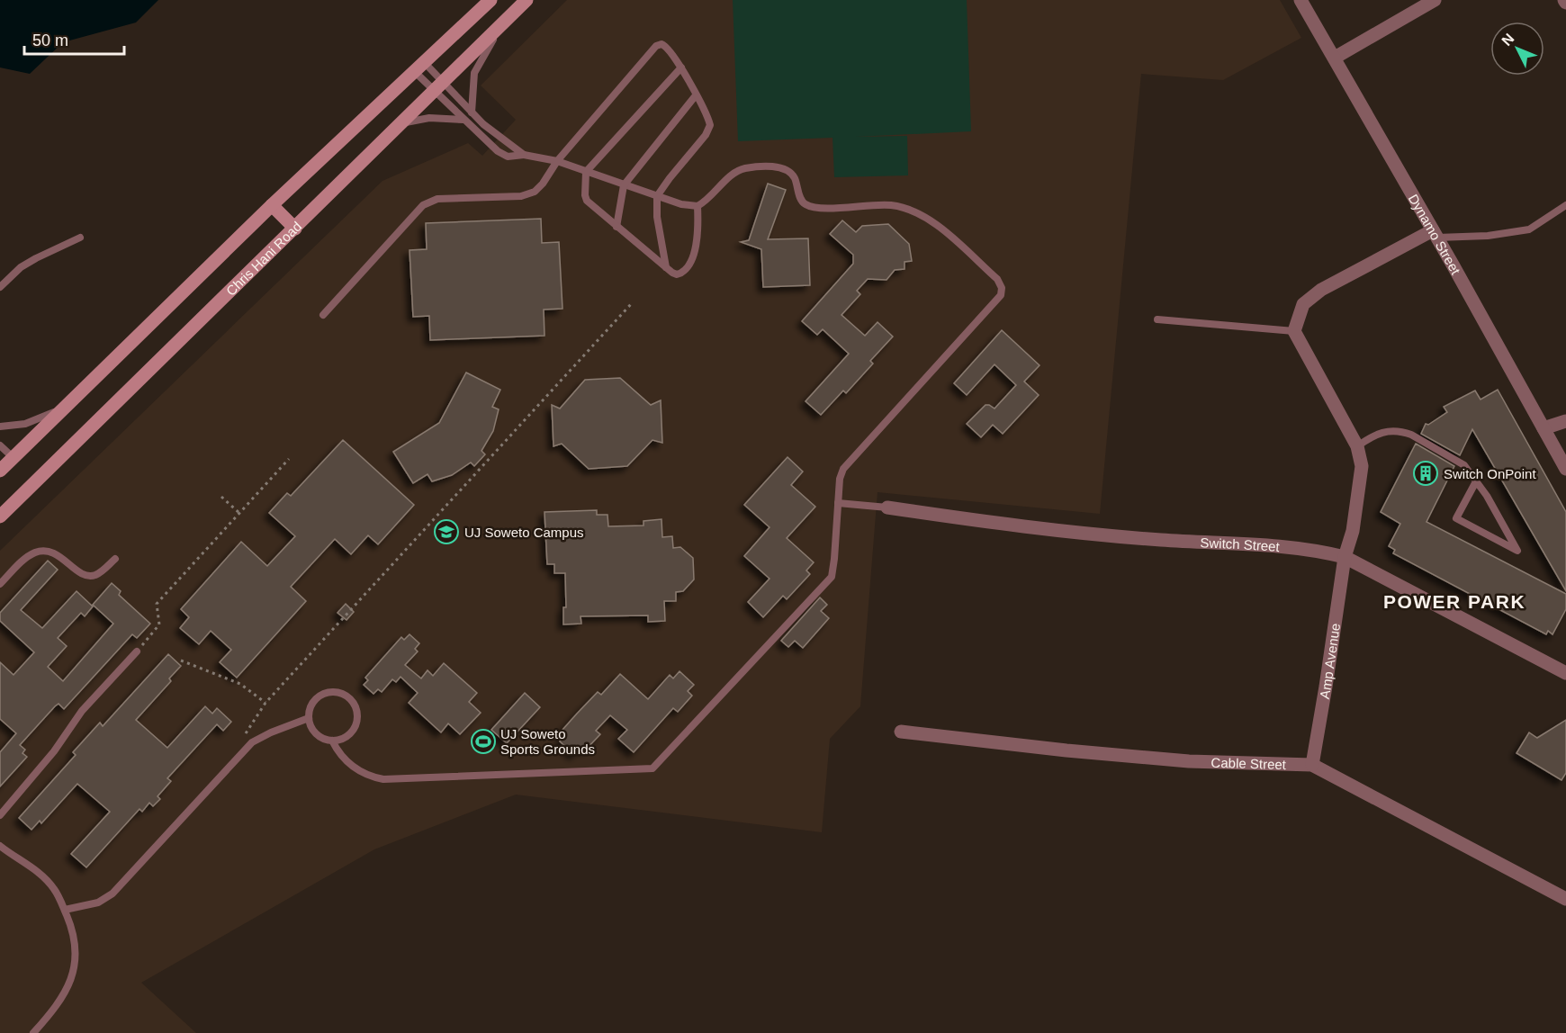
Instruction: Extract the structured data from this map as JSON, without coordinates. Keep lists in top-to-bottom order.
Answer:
{
  "streets": {
    "main road": ["Chris Hani Road"],
    "street": [
      "Dynamo Street",
      "Switch Street",
      "Amp Avenue",
      "Cable Street"
    ]
  },
  "crossings": [
    ["Switch Street", "Amp Avenue"],
    ["Amp Avenue", "Cable Street"]
  ],
  "districts": ["POWER PARK"],
  "places": {
    "building": ["Switch OnPoint"],
    "school or university": ["UJ Soweto Campus"],
    "sports": ["UJ Soweto Sports Grounds"]
  },
  "scale_bar": "50 m",
  "north": "top left"
}
